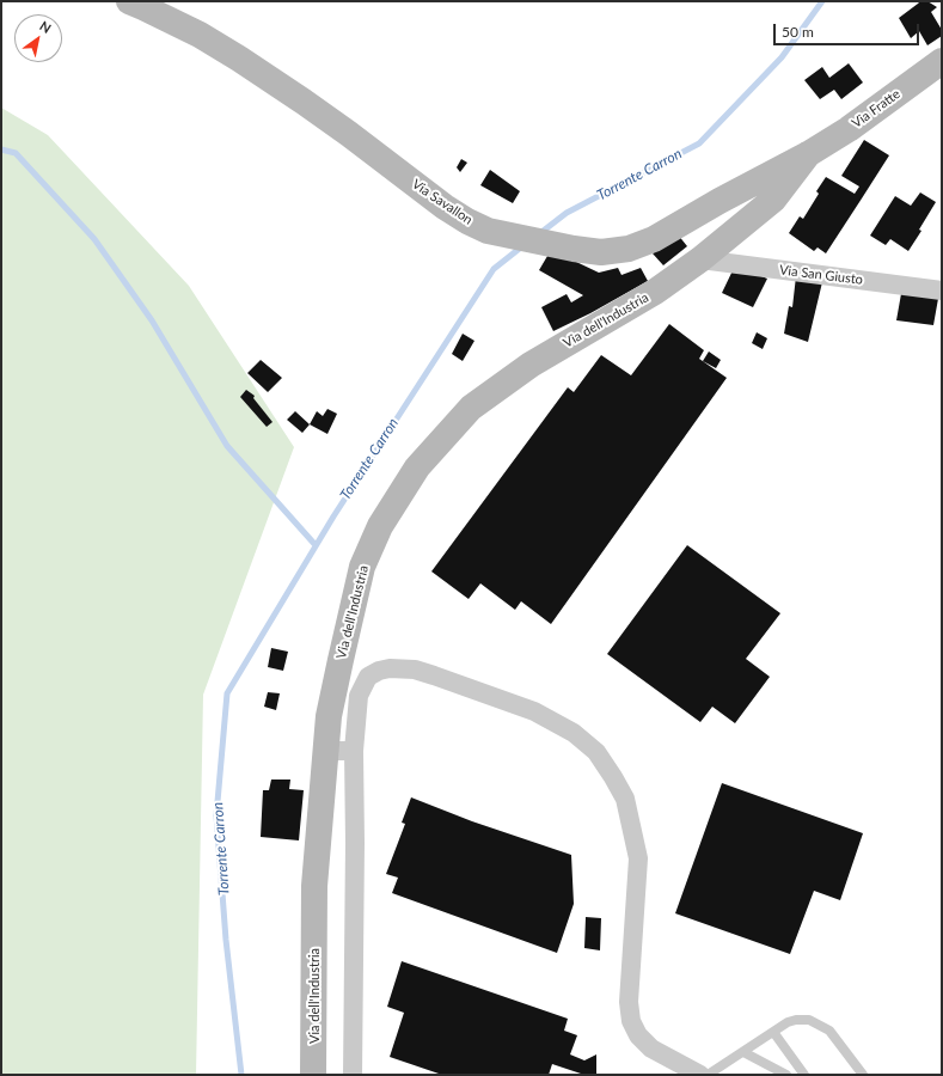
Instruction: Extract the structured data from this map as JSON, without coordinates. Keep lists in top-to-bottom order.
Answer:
{
  "streets": {
    "street": [
      "Via Fratte",
      "Via Savallon",
      "Via San Giusto",
      "Via dell'Industria"
    ]
  },
  "crossings": [
    ["Via Fratte", "Via Savallon"],
    ["Via Fratte", "Via dell'Industria"],
    ["Via Savallon", "Via dell'Industria"],
    ["Via San Giusto", "Via dell'Industria"]
  ],
  "water": ["Torrente Carron"],
  "scale_bar": "50 m",
  "north": "top right"
}
